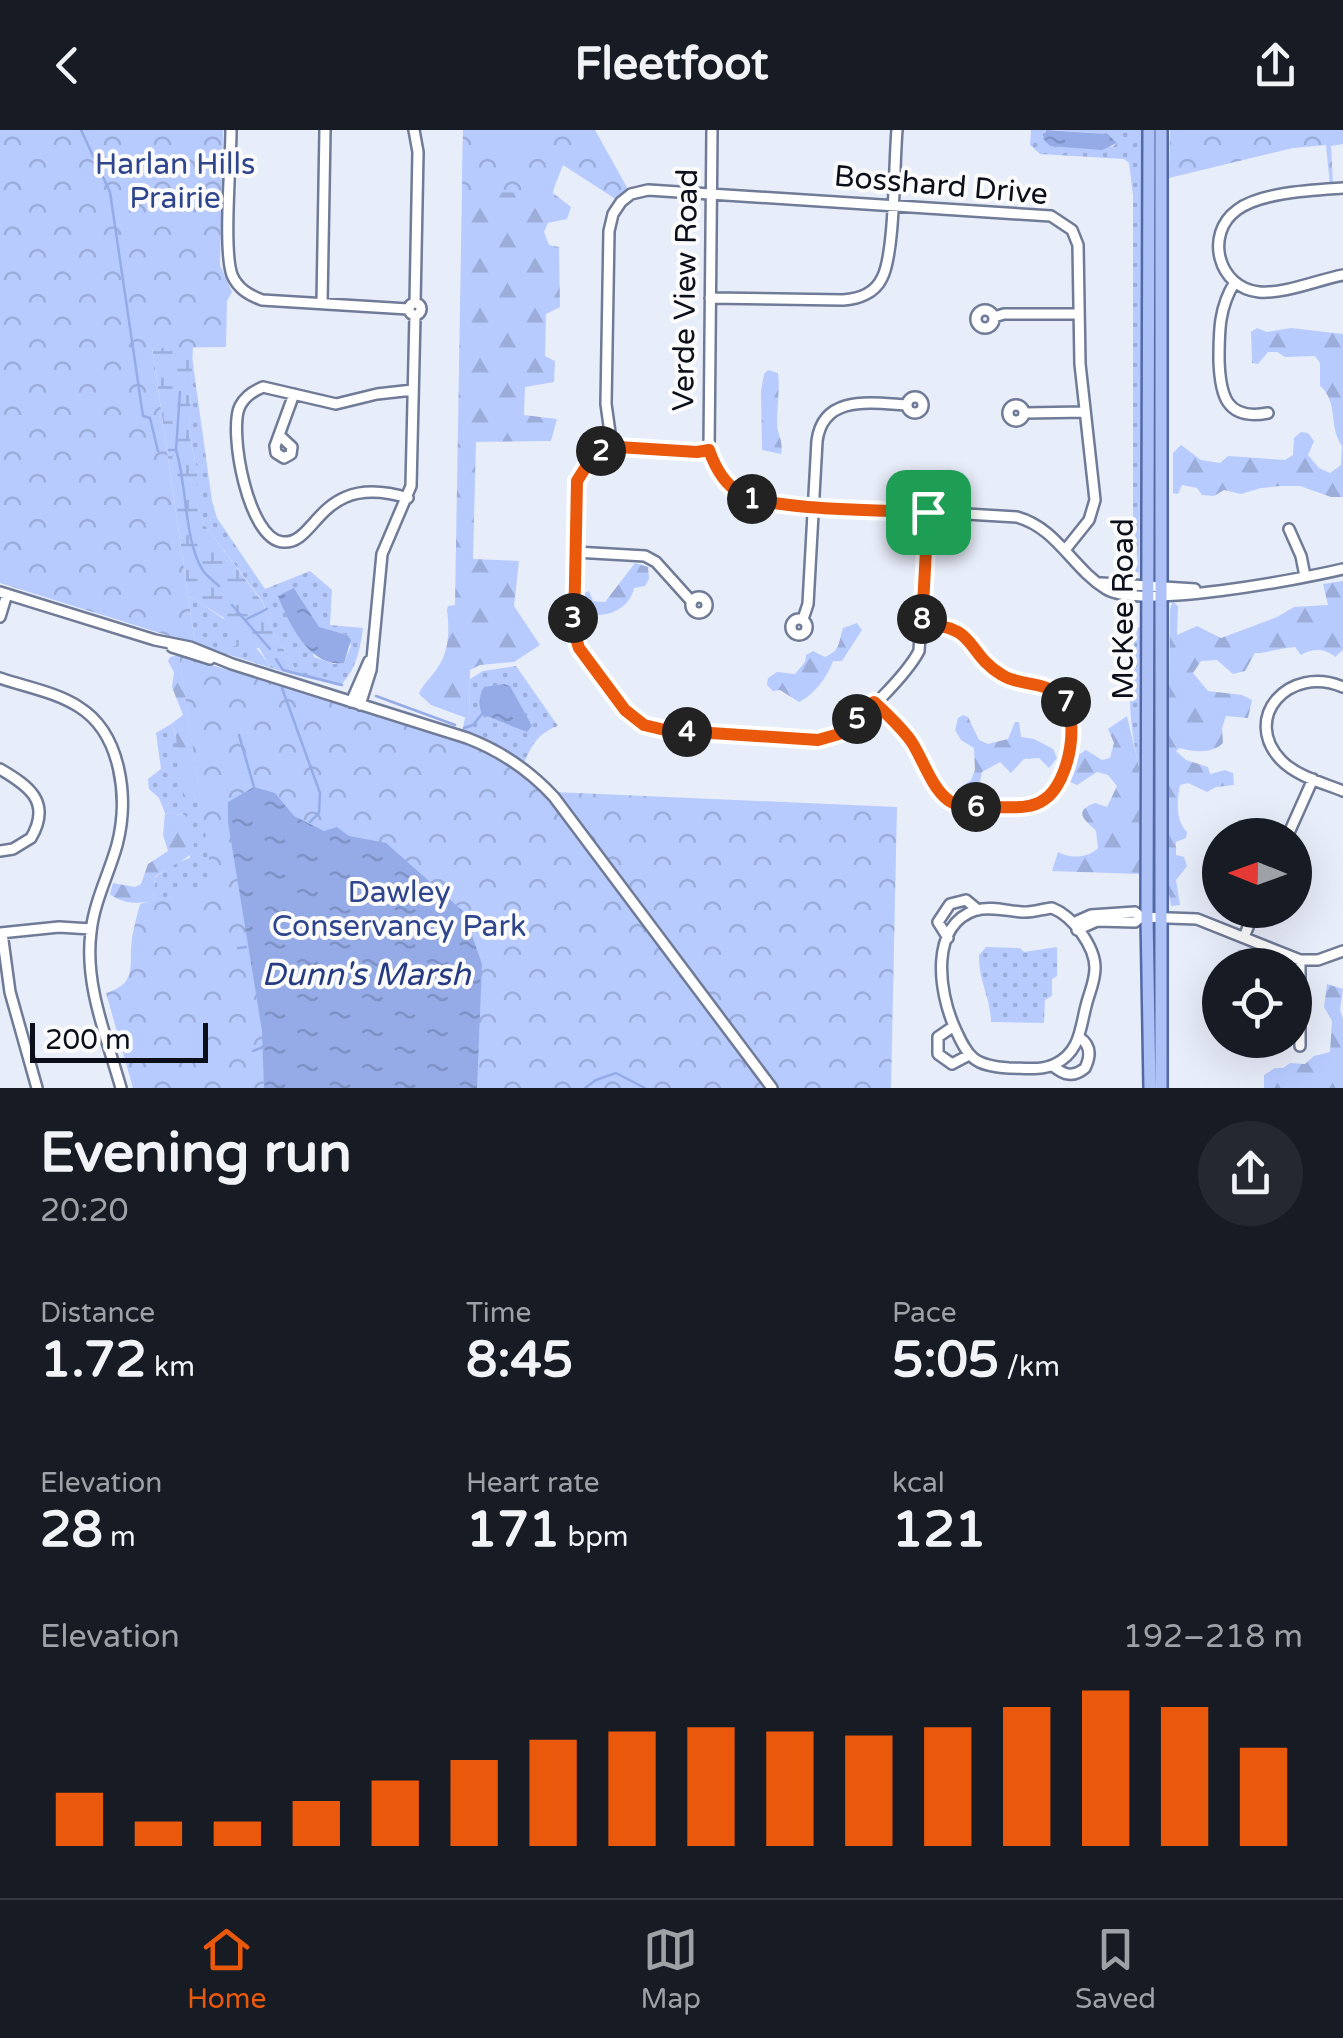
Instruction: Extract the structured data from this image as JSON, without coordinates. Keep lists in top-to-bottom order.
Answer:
{
  "streets": {
    "main road": ["McKee Road"],
    "street": ["Bosshard Drive", "Verde View Road"]
  },
  "crossings": [
    ["Bosshard Drive", "Verde View Road"]
  ],
  "water": ["Dunn's Marsh"],
  "parks": ["Harlan Hills Prairie", "Dawley Conservancy Park"],
  "scale_bar": "200 m",
  "north": "left",
  "page": {
    "header": "Fleetfoot",
    "pins": [
      "2",
      "1",
      "3",
      "8",
      "7",
      "5",
      "4",
      "6"
    ],
    "scale": "200 m",
    "heading": ["Evening run", "20:20"],
    "stats": [
      ["Distance", "1.72 km"],
      ["Time", "8:45"],
      ["Pace", "5:05 /km"],
      ["Elevation", "28 m"],
      ["Heart rate", "171 bpm"],
      ["kcal", "121"]
    ],
    "chart": ["Elevation", "192–218 m"],
    "tabs": ["Home", "Map", "Saved"]
  }
}
